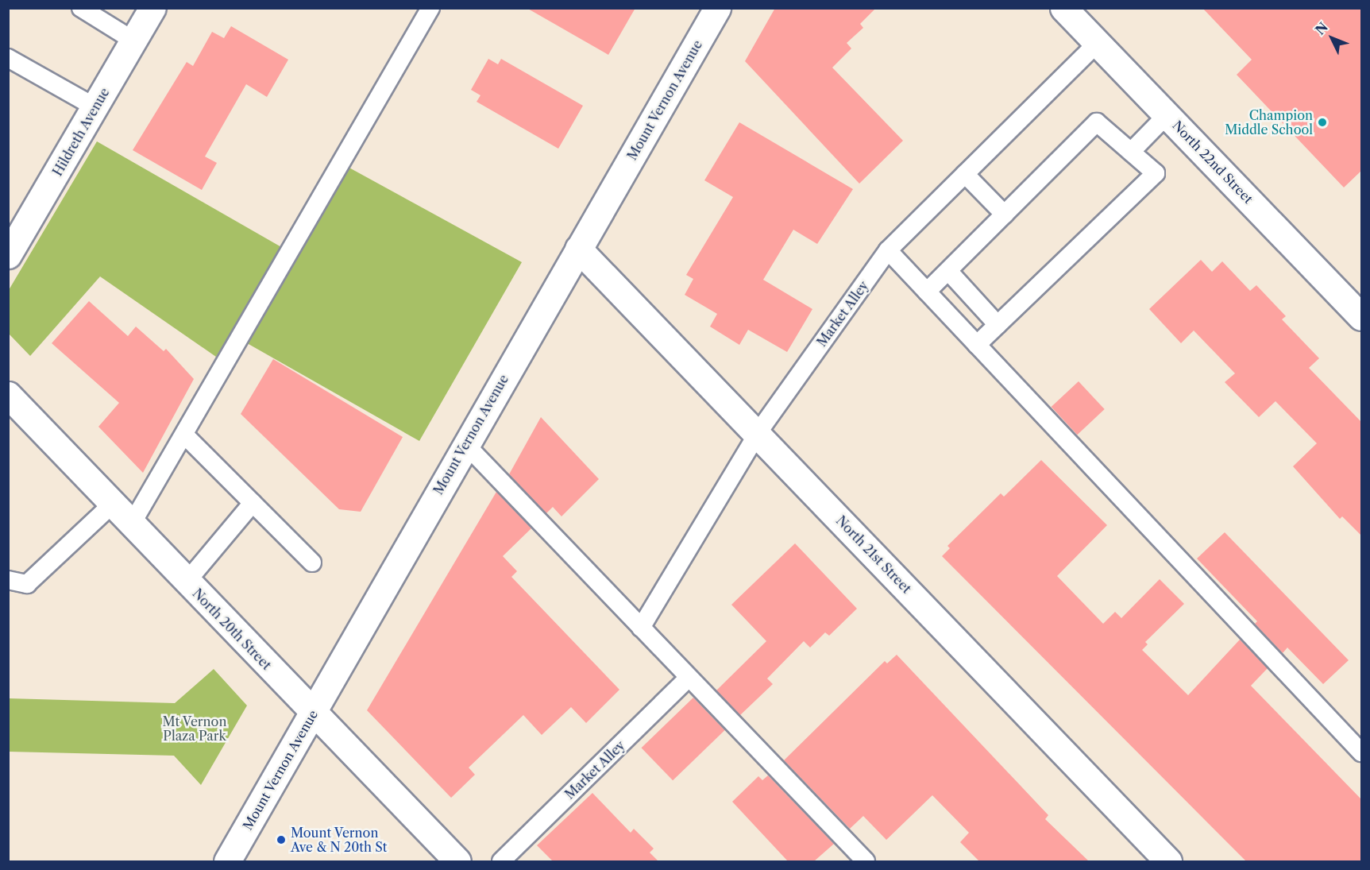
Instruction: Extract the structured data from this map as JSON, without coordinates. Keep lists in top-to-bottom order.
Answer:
{
  "streets": {
    "street": [
      "Mount Vernon Avenue",
      "Hildreth Avenue",
      "North 22nd Street",
      "North 21st Street",
      "North 20th Street"
    ],
    "lane": ["Market Alley"]
  },
  "crossings": [
    ["Mount Vernon Avenue", "North 21st Street"],
    ["Mount Vernon Avenue", "North 20th Street"],
    ["North 22nd Street", "Market Alley"],
    ["Market Alley", "North 21st Street"]
  ],
  "parks": ["Mt Vernon Plaza Park"],
  "places": ["Champion Middle School", "Mount Vernon Ave & N 20th St"],
  "north": "top left"
}
